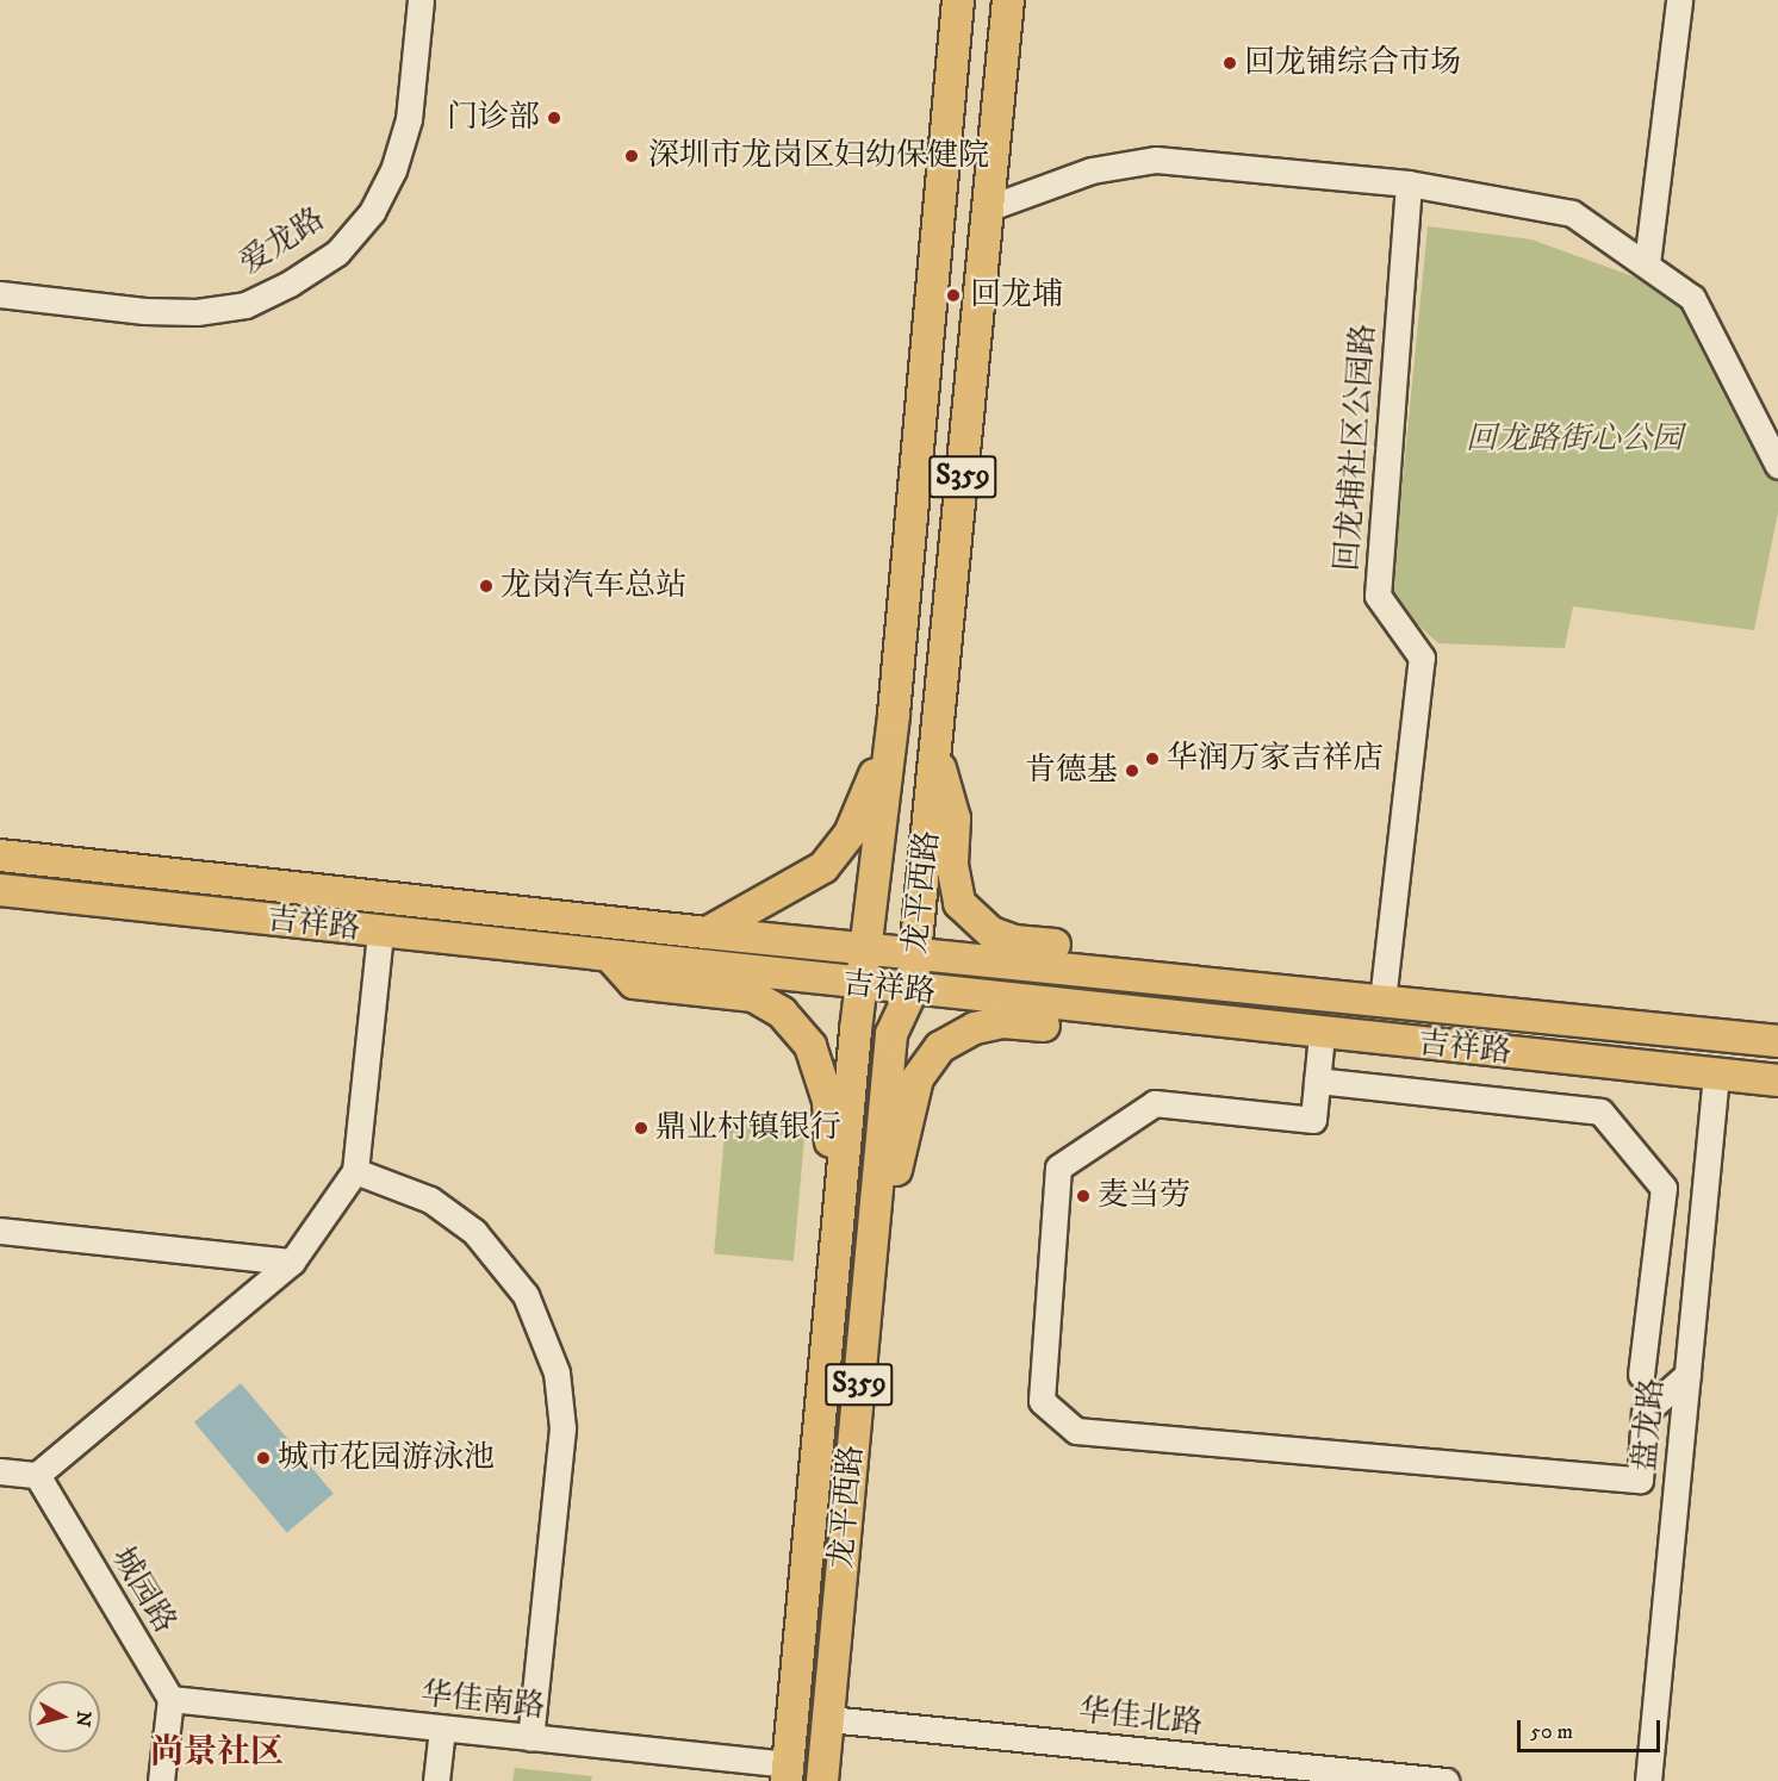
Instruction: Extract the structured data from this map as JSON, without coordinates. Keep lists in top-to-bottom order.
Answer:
{
  "streets": {
    "main road": ["S359", "龙平西路", "吉祥路"],
    "street": [
      "爱龙路",
      "回龙埔社区公园路",
      "盘龙路",
      "城园路",
      "华佳南路",
      "华佳北路"
    ]
  },
  "crossings": [
    ["回龙埔社区公园路", "吉祥路"],
    ["龙平西路", "吉祥路"],
    ["龙平西路", "华佳南路"],
    ["龙平西路", "华佳北路"],
    ["吉祥路", "盘龙路"],
    ["城园路", "华佳南路"]
  ],
  "districts": ["尚景社区"],
  "parks": ["回龙路街心公园"],
  "places": [
    "回龙铺综合市场",
    "门诊部",
    "深圳市龙岗区妇幼保健院",
    "回龙埔",
    "龙岗汽车总站",
    "华润万家吉祥店",
    "肯德基",
    "鼎业村镇银行",
    "麦当劳",
    "城市花园游泳池"
  ],
  "scale_bar": "50 m",
  "north": "right"
}
